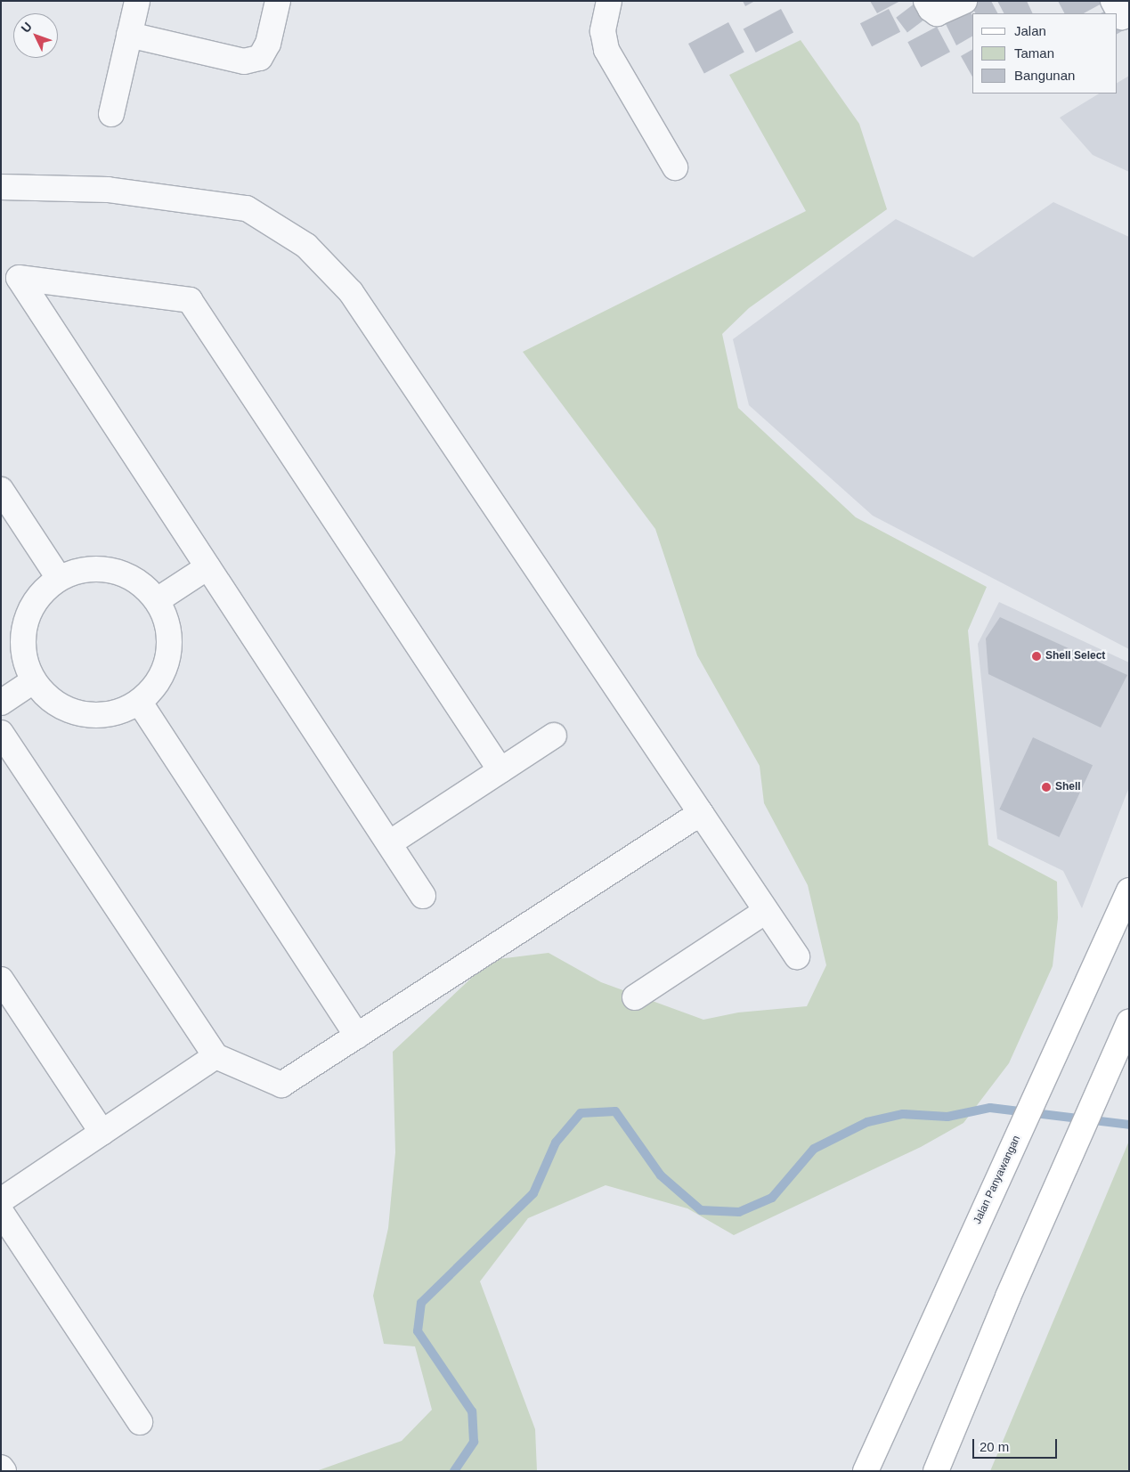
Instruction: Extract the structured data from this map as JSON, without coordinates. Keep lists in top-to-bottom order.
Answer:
{
  "streets": {
    "main road": ["Jalan Panyawangan"]
  },
  "places": ["Shell Select", "Shell"],
  "legend": ["Jalan", "Taman", "Bangunan"],
  "scale_bar": "20 m",
  "north": "top left"
}
